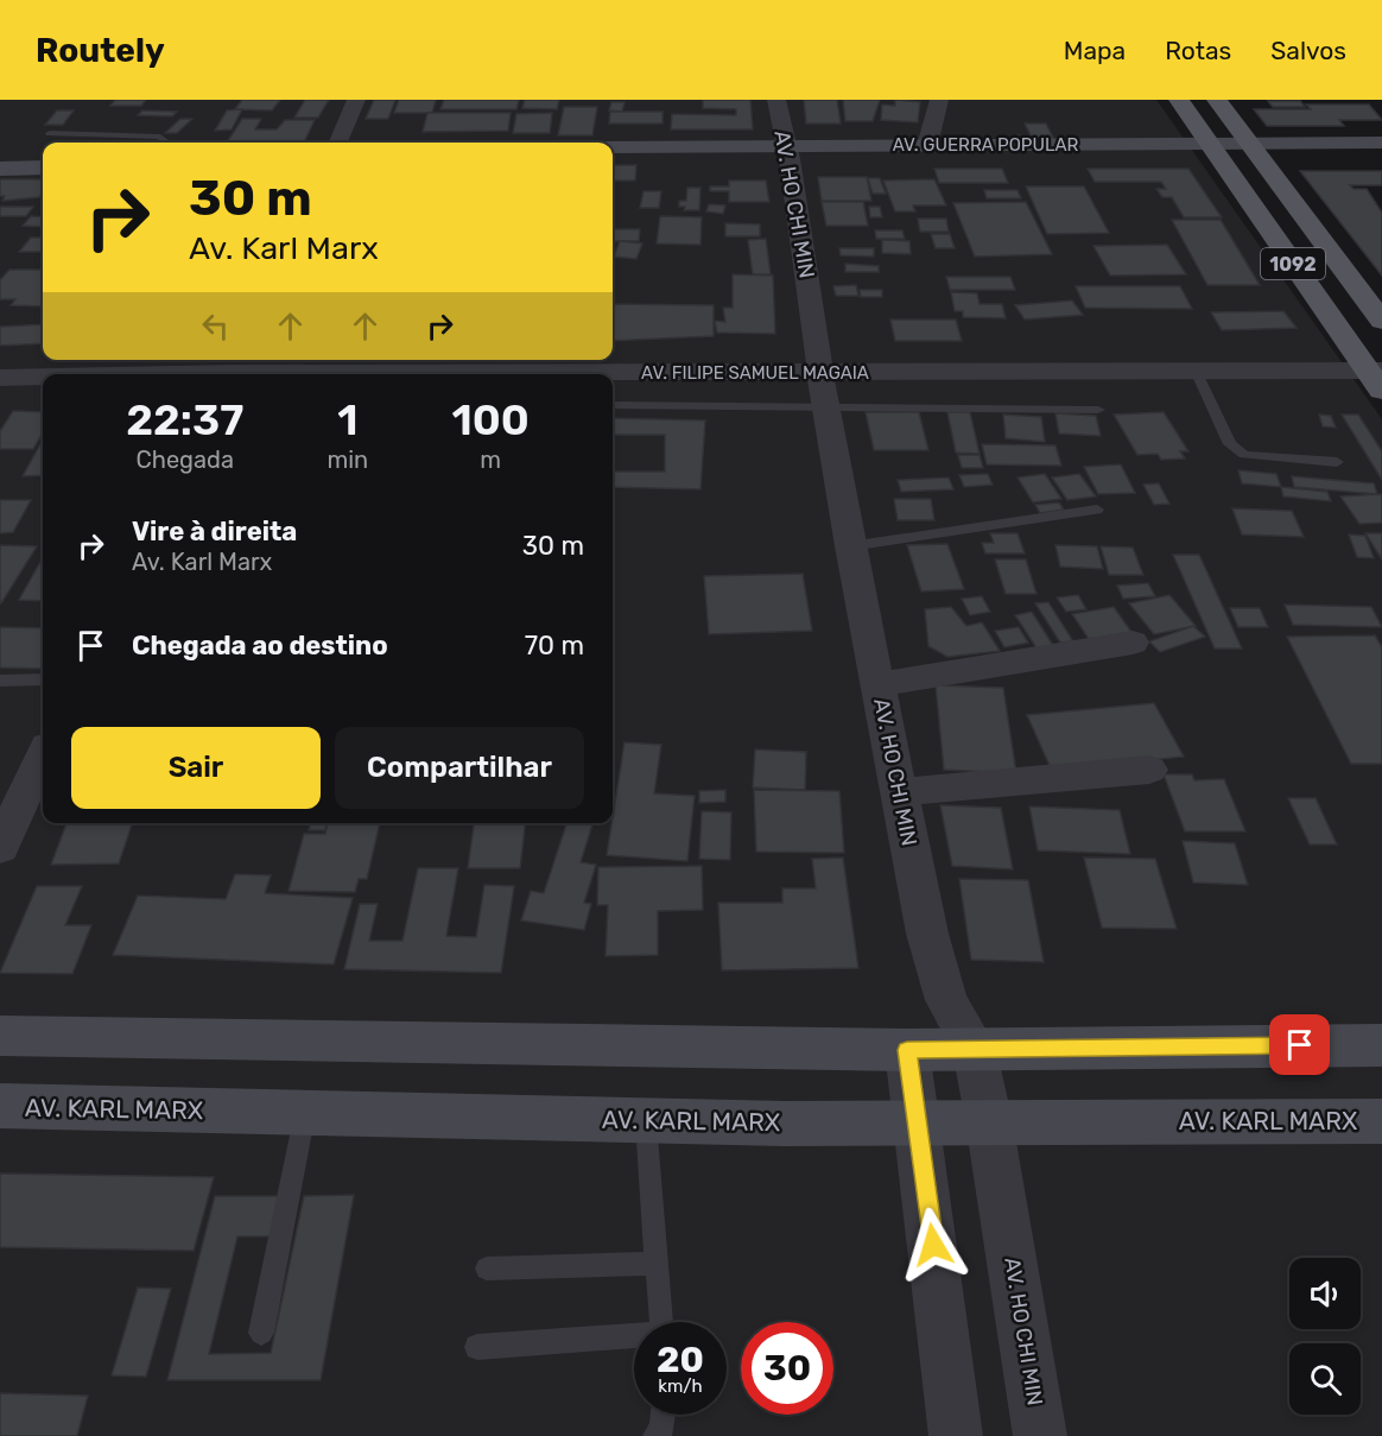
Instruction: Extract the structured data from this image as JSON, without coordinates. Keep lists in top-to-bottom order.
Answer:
{
  "streets": {
    "main road": ["AV. GUERRA POPULAR", "1092", "AV. KARL MARX"],
    "street": ["AV. HO CHI MIN", "AV. FILIPE SAMUEL MAGAIA"]
  },
  "crossings": [
    ["AV. GUERRA POPULAR", "AV. HO CHI MIN"],
    ["AV. GUERRA POPULAR", "1092"],
    ["AV. HO CHI MIN", "AV. FILIPE SAMUEL MAGAIA"],
    ["AV. HO CHI MIN", "AV. KARL MARX"],
    ["1092", "AV. FILIPE SAMUEL MAGAIA"]
  ],
  "page": {
    "header": "Routely",
    "nav": ["Mapa", "Rotas", "Salvos"],
    "turn": ["30 m", "Av. Karl Marx"],
    "eta": [
      "22:37",
      "Chegada",
      "1",
      "min",
      "100",
      "m"
    ],
    "list": [
      {
        "name": "Vire à direita",
        "note": "Av. Karl Marx",
        "value": "30 m"
      },
      {
        "name": "Chegada ao destino",
        "value": "70 m"
      }
    ],
    "buttons": ["Sair", "Compartilhar"],
    "speed": "20 km/h",
    "limit": "30"
  }
}
